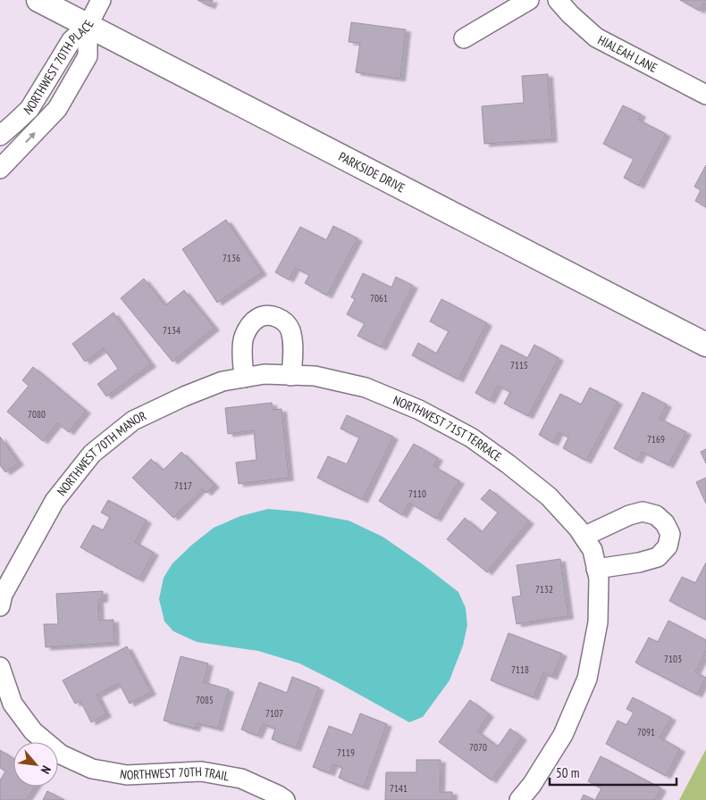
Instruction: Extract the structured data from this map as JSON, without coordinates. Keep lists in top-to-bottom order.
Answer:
{
  "streets": {
    "street": [
      "HIALEAH LANE",
      "NORTHWEST 70TH PLACE",
      "PARKSIDE DRIVE",
      "NORTHWEST 71ST TERRACE",
      "NORTHWEST 70TH MANOR",
      "NORTHWEST 70TH TRAIL"
    ]
  },
  "crossings": [
    ["NORTHWEST 70TH PLACE", "PARKSIDE DRIVE"],
    ["NORTHWEST 71ST TERRACE", "NORTHWEST 70TH MANOR"]
  ],
  "house_numbers": [
    "7136",
    "7061",
    "7134",
    "7115",
    "7080",
    "7169",
    "7117",
    "7110",
    "7132",
    "7103",
    "7118",
    "7085",
    "7107",
    "7091",
    "7070",
    "7119",
    "7141"
  ],
  "scale_bar": "50 m",
  "north": "bottom right"
}
